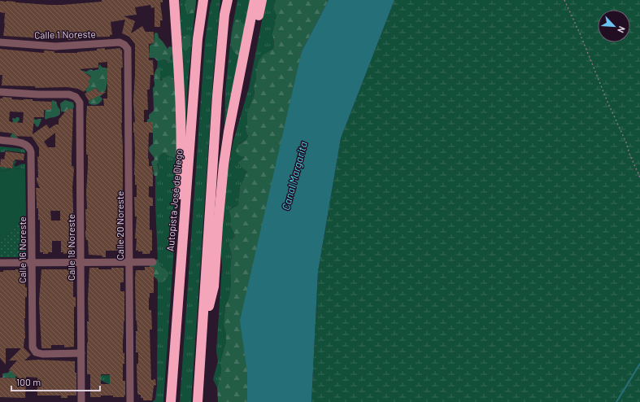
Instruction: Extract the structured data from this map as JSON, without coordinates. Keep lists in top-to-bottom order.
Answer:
{
  "streets": {
    "highway": ["Autopista José de Diego"],
    "street": [
      "Calle 1 Noreste",
      "Calle 20 Noreste",
      "Calle 18 Noreste",
      "Calle 16 Noreste"
    ]
  },
  "crossings": [
    ["Calle 1 Noreste", "Calle 20 Noreste"],
    ["Calle 18 Noreste", "Calle 16 Noreste"]
  ],
  "water": ["Canal Margarita"],
  "scale_bar": "100 m",
  "north": "bottom right"
}
